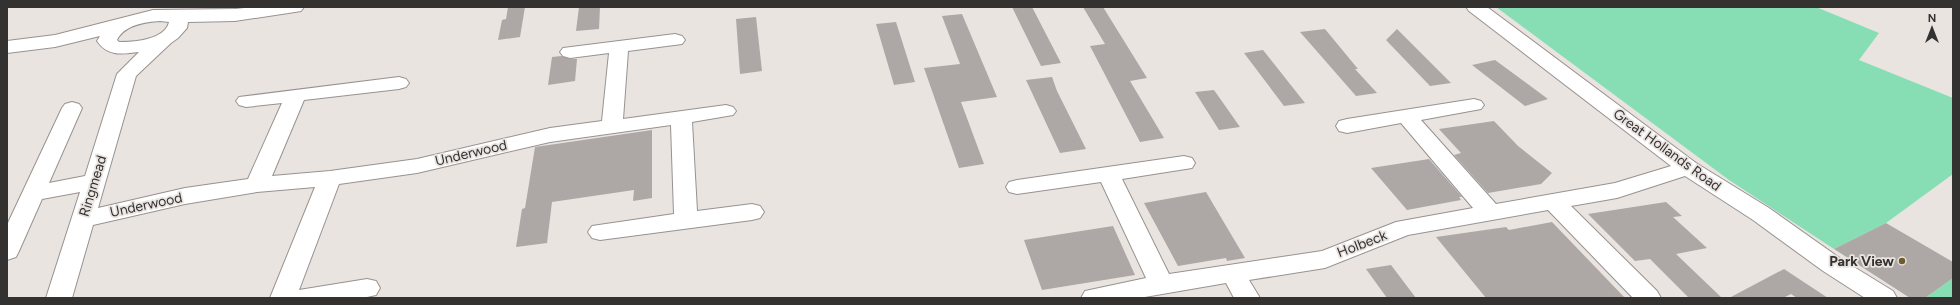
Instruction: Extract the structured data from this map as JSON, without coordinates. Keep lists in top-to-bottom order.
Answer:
{
  "streets": {
    "street": [
      "Great Hollands Road",
      "Underwood",
      "Ringmead",
      "Holbeck"
    ]
  },
  "crossings": [
    ["Great Hollands Road", "Holbeck"],
    ["Underwood", "Ringmead"]
  ],
  "places": ["Park View"],
  "north": "top"
}
